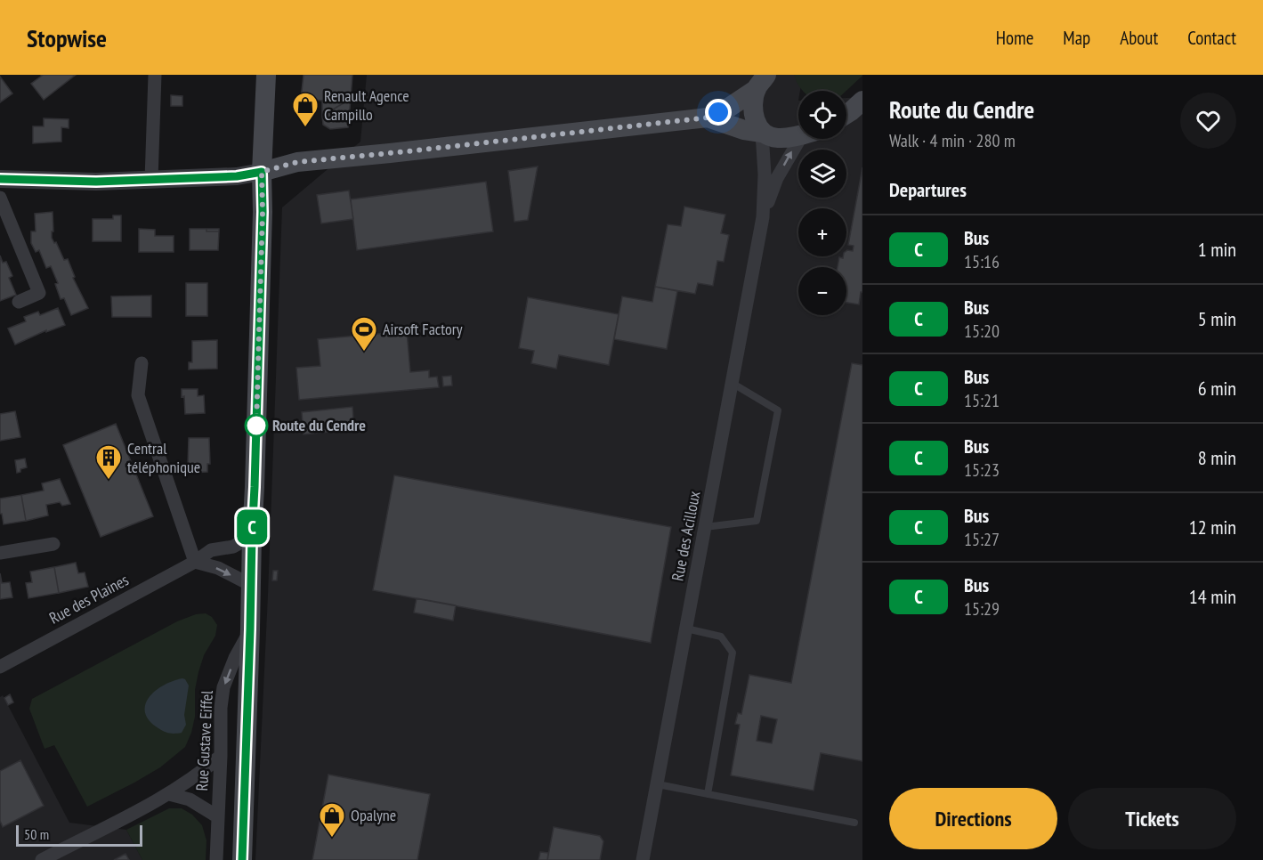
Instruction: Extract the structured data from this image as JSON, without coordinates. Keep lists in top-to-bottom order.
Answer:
{
  "streets": {
    "street": ["Rue des Acilloux", "Rue des Plaines", "Rue Gustave Eiffel"]
  },
  "one_way": ["Rue Gustave Eiffel"],
  "places": {
    "shop": ["Renault Agence Campillo", "Opalyne"],
    "sports": ["Airsoft Factory"],
    "other": ["Route du Cendre"],
    "building": ["Central téléphonique"]
  },
  "lines": ["bus line C"],
  "scale_bar": "50 m",
  "page": {
    "header": "Stopwise",
    "nav": [
      "Home",
      "Map",
      "About",
      "Contact"
    ],
    "on_map": "C",
    "heading": [
      ["Route du Cendre", "Walk · 4 min · 280 m"],
      "Departures"
    ],
    "map_buttons": ["+", "−"],
    "list": [
      {
        "mark": "C",
        "name": "Bus",
        "note": "15:16",
        "value": "1 min"
      },
      {
        "mark": "C",
        "name": "Bus",
        "note": "15:20",
        "value": "5 min"
      },
      {
        "mark": "C",
        "name": "Bus",
        "note": "15:21",
        "value": "6 min"
      },
      {
        "mark": "C",
        "name": "Bus",
        "note": "15:23",
        "value": "8 min"
      },
      {
        "mark": "C",
        "name": "Bus",
        "note": "15:27",
        "value": "12 min"
      },
      {
        "mark": "C",
        "name": "Bus",
        "note": "15:29",
        "value": "14 min"
      }
    ],
    "buttons": ["Directions", "Tickets"],
    "scale": "50 m"
  }
}
